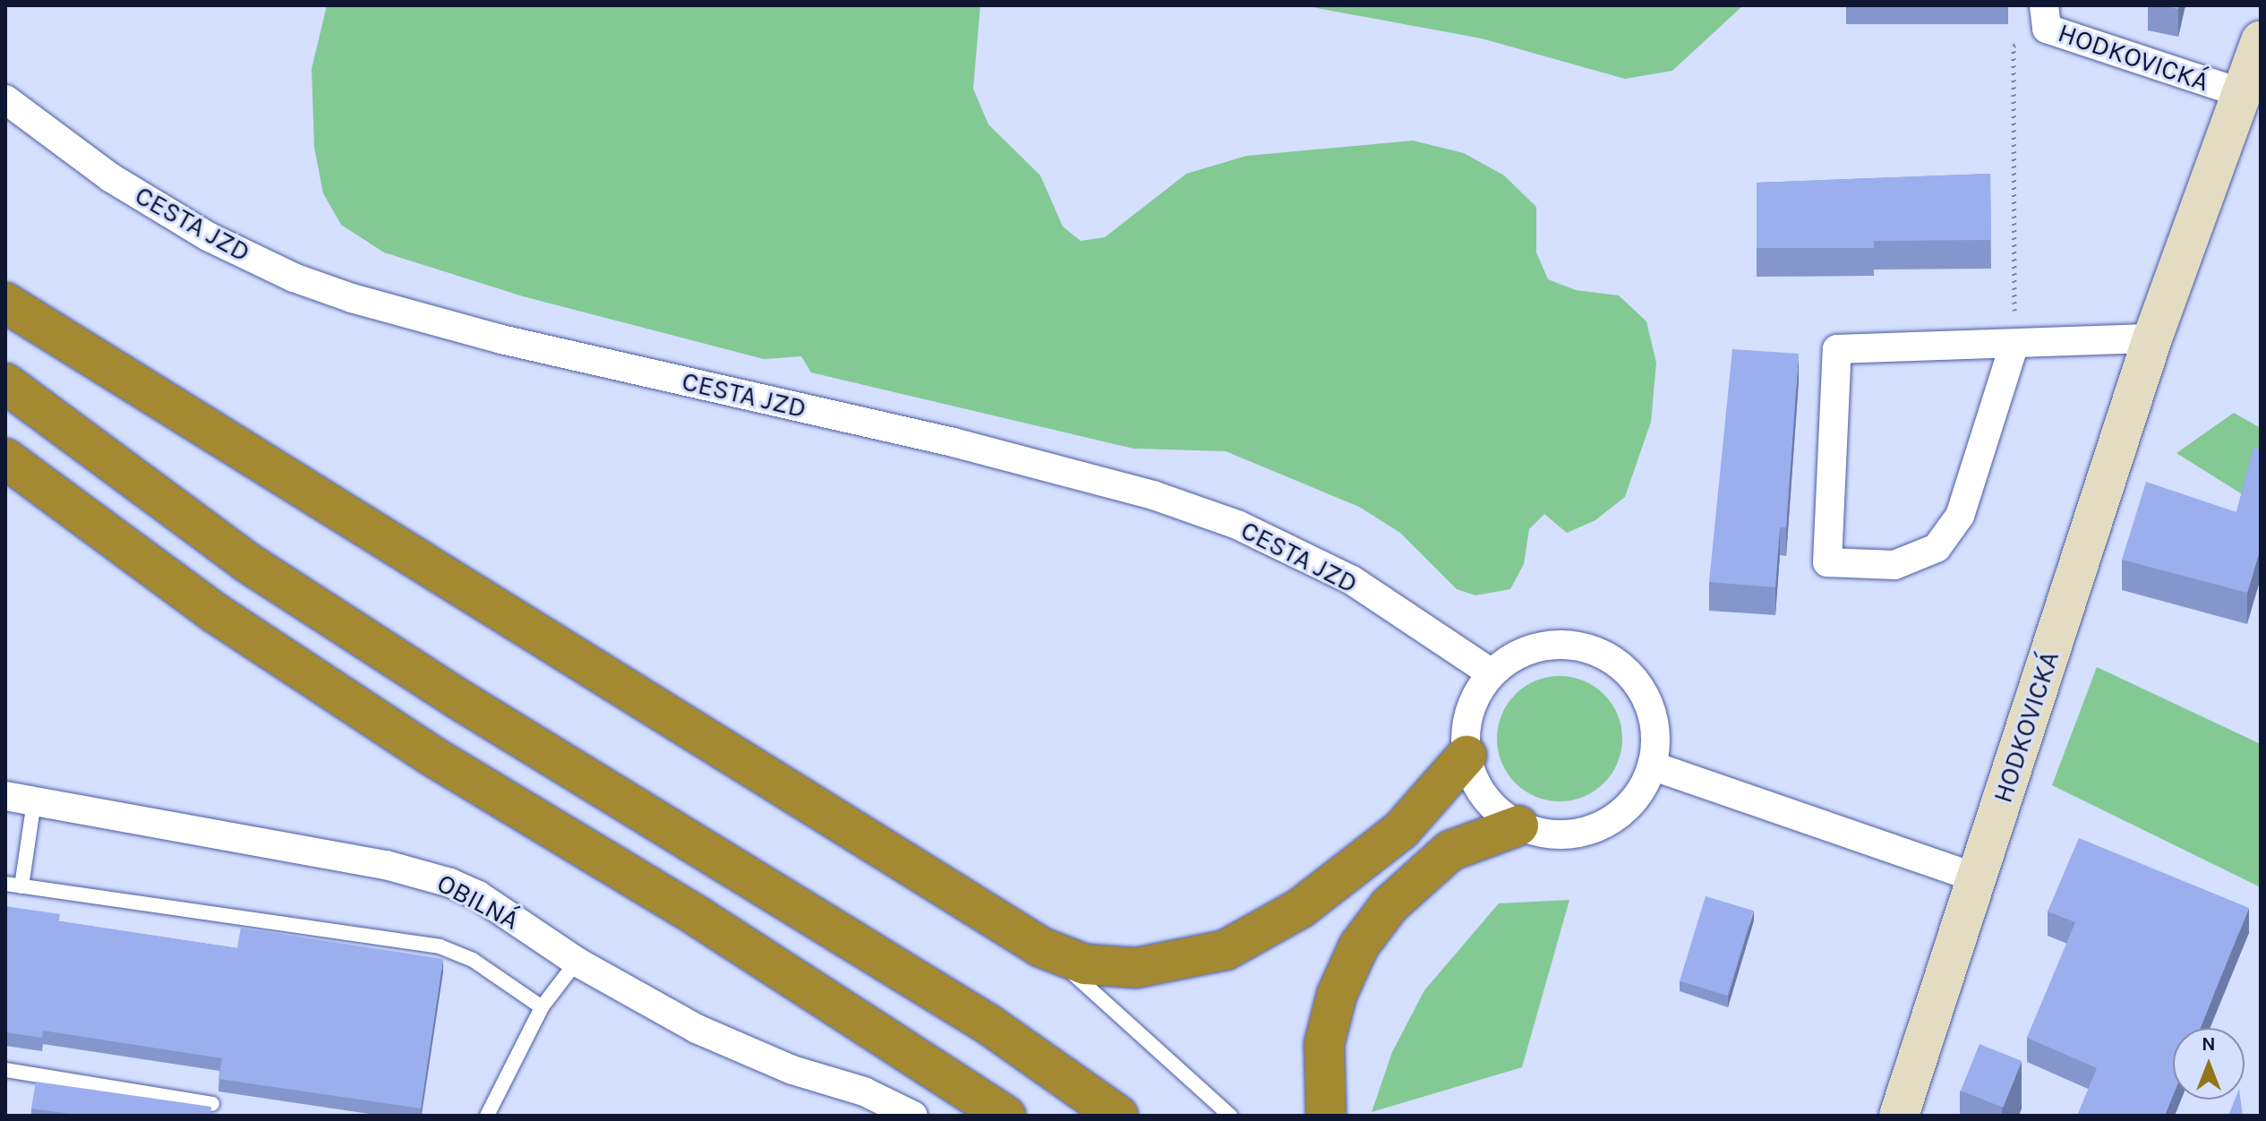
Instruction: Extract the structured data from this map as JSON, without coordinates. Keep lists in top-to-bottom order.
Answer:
{
  "streets": {
    "street": ["HODKOVICKÁ", "CESTA JZD", "OBILNÁ"]
  },
  "north": "top"
}
